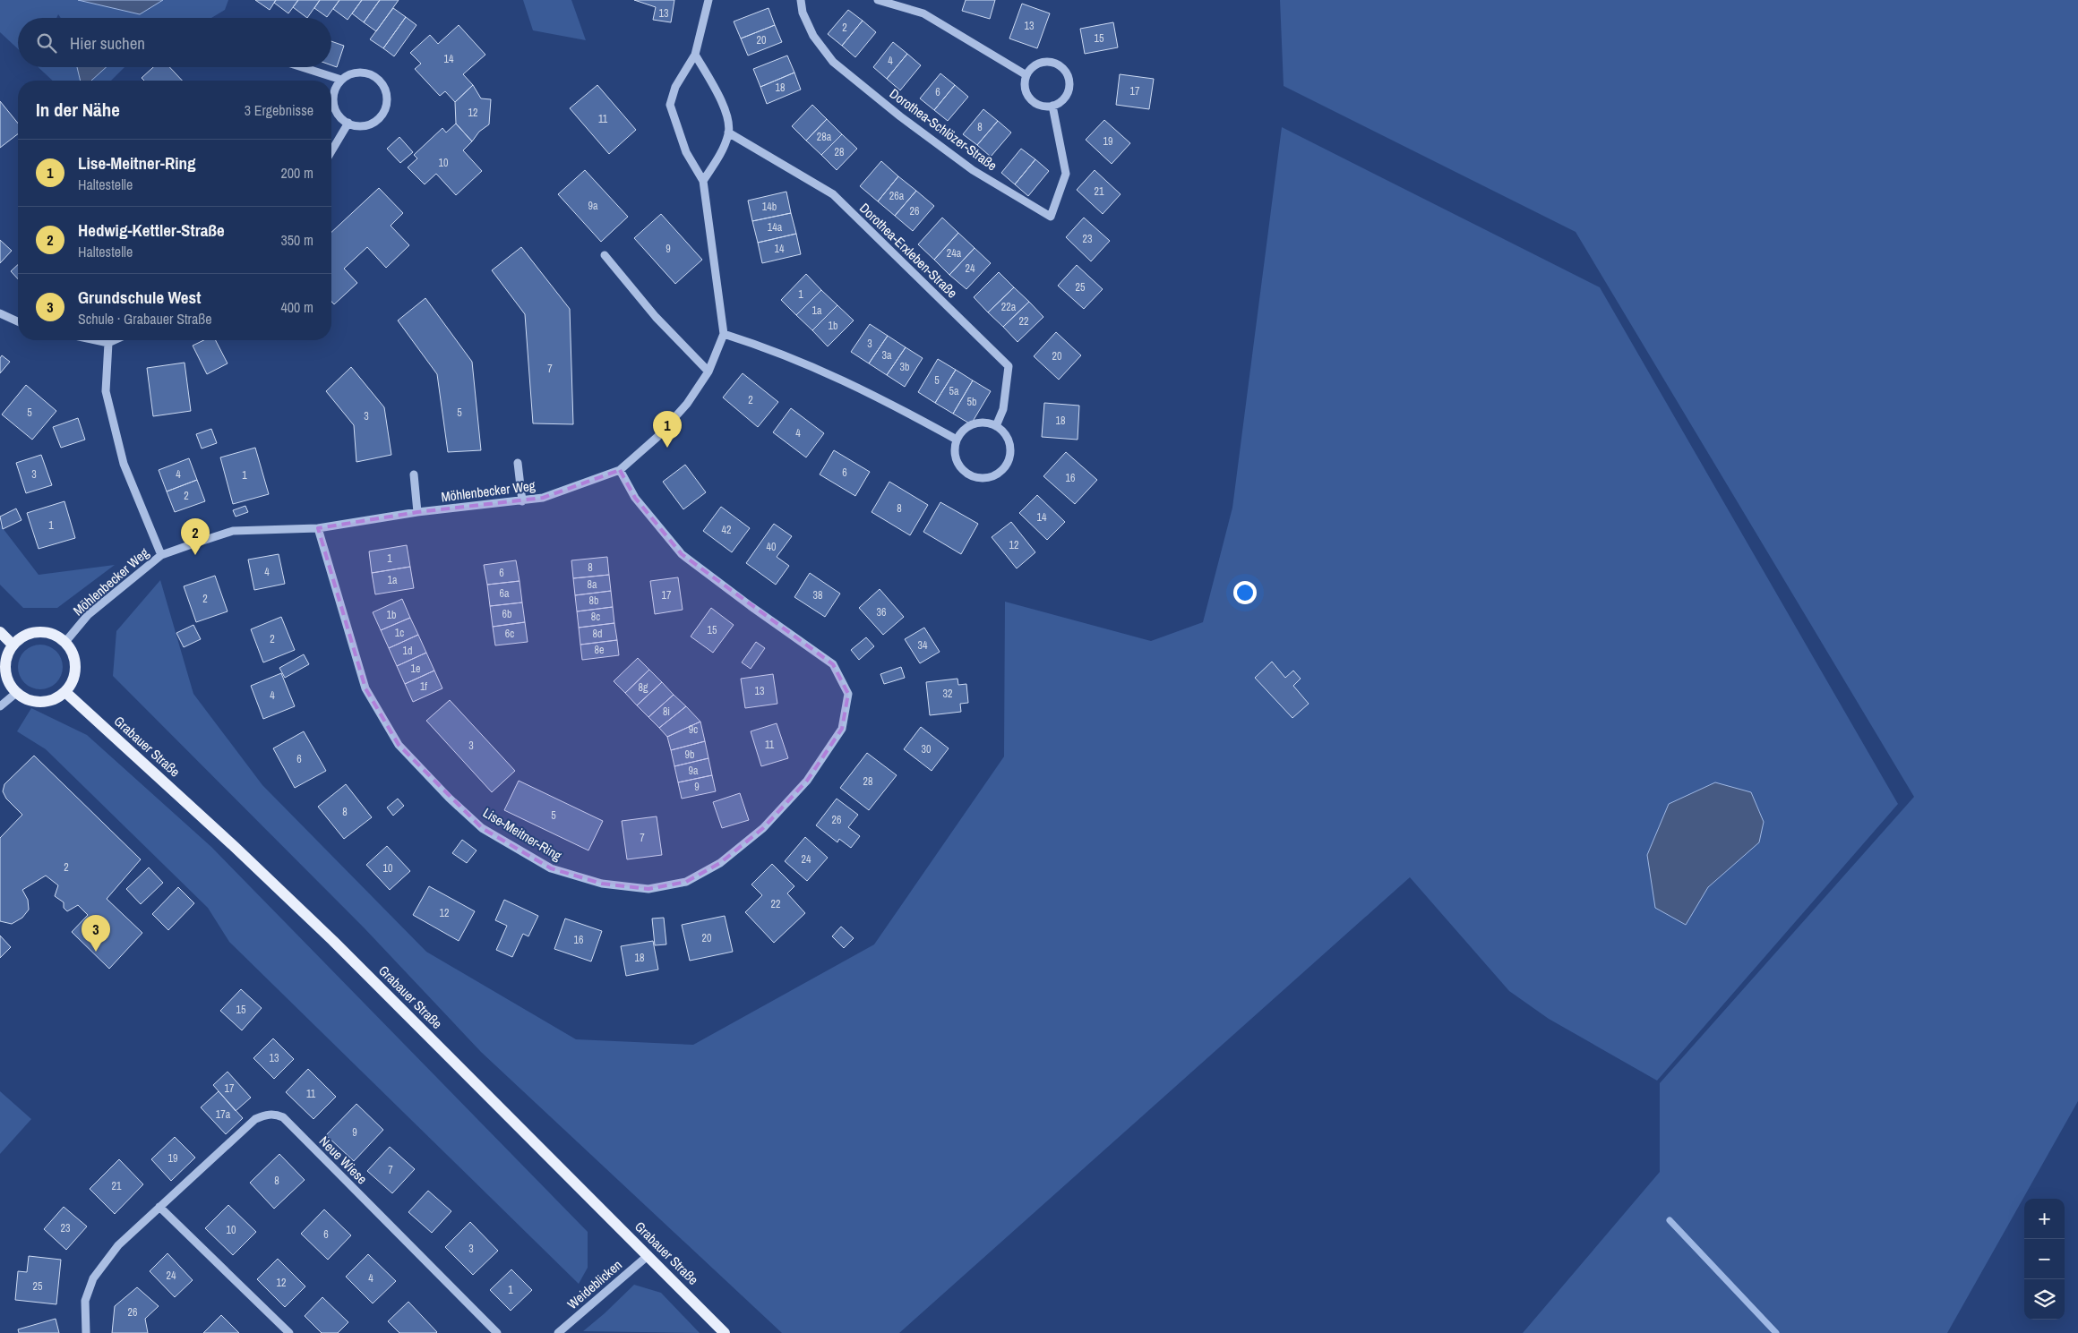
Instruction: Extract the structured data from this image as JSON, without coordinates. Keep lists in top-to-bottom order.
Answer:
{
  "streets": {
    "main road": ["Grabauer Straße"],
    "street": [
      "Dorothea-Schlözer-Straße",
      "Dorothea-Erxleben-Straße",
      "Möhlenbecker Weg",
      "Lise-Meitner-Ring",
      "Neue Wiese",
      "Weideblicken"
    ]
  },
  "crossings": [
    ["Möhlenbecker Weg", "Grabauer Straße"],
    ["Möhlenbecker Weg", "Lise-Meitner-Ring"],
    ["Grabauer Straße", "Weideblicken"]
  ],
  "house_numbers": [
    "13",
    "13",
    "2",
    "15",
    "20",
    "14",
    "4",
    "18",
    "17",
    "6",
    "12",
    "11",
    "8",
    "28a",
    "19",
    "28",
    "10",
    "21",
    "26a",
    "9a",
    "14b",
    "26",
    "14a",
    "23",
    "9",
    "14",
    "24a",
    "24",
    "25",
    "1",
    "22a",
    "1a",
    "22",
    "1b",
    "3",
    "3a",
    "20",
    "3b",
    "7",
    "5",
    "5a",
    "2",
    "5b",
    "5",
    "5",
    "3",
    "18",
    "4",
    "6",
    "3",
    "4",
    "1",
    "16",
    "2",
    "8",
    "14",
    "1",
    "42",
    "12",
    "40",
    "1",
    "8",
    "4",
    "6",
    "1a",
    "8a",
    "6a",
    "17",
    "38",
    "2",
    "8b",
    "36",
    "6b",
    "1b",
    "8c",
    "15",
    "1c",
    "6c",
    "8d",
    "2",
    "34",
    "8e",
    "1d",
    "1e",
    "1f",
    "8g",
    "13",
    "32",
    "4",
    "8i",
    "9c",
    "11",
    "3",
    "30",
    "9b",
    "6",
    "9a",
    "28",
    "9",
    "8",
    "5",
    "26",
    "7",
    "24",
    "2",
    "10",
    "22",
    "12",
    "20",
    "16",
    "18",
    "15",
    "13",
    "17",
    "11",
    "17a",
    "9",
    "19",
    "7",
    "8",
    "21",
    "23",
    "10",
    "6",
    "3",
    "24",
    "4",
    "12",
    "25",
    "1",
    "26"
  ],
  "page": {
    "search": "Hier suchen",
    "heading": ["In der Nähe", "3 Ergebnisse"],
    "list": [
      {
        "mark": "1",
        "name": "Lise-Meitner-Ring",
        "note": "Haltestelle",
        "value": "200 m"
      },
      {
        "mark": "2",
        "name": "Hedwig-Kettler-Straße",
        "note": "Haltestelle",
        "value": "350 m"
      },
      {
        "mark": "3",
        "name": "Grundschule West",
        "note": "Schule · Grabauer Straße",
        "value": "400 m"
      }
    ],
    "pins": ["1", "2", "3"],
    "map_buttons": ["+", "−"]
  }
}
